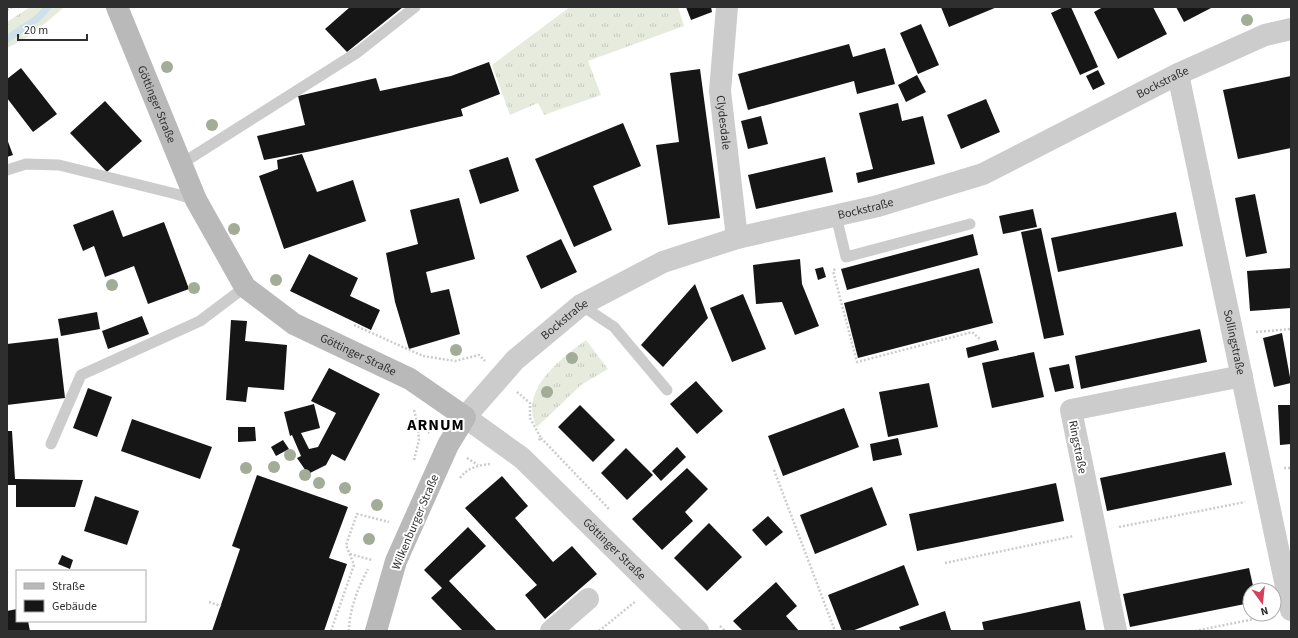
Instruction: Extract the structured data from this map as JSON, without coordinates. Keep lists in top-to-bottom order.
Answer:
{
  "streets": {
    "main road": ["Göttinger Straße", "Wilkenburger Straße"],
    "street": [
      "Bockstraße",
      "Clydesdale",
      "Sollingstraße",
      "Ringstraße"
    ]
  },
  "crossings": [
    ["Bockstraße", "Göttinger Straße"],
    ["Bockstraße", "Clydesdale"],
    ["Bockstraße", "Sollingstraße"],
    ["Bockstraße", "Wilkenburger Straße"],
    ["Göttinger Straße", "Wilkenburger Straße"],
    ["Sollingstraße", "Ringstraße"]
  ],
  "districts": ["ARNUM"],
  "legend": ["Straße", "Gebäude"],
  "scale_bar": "20 m",
  "north": "bottom"
}
